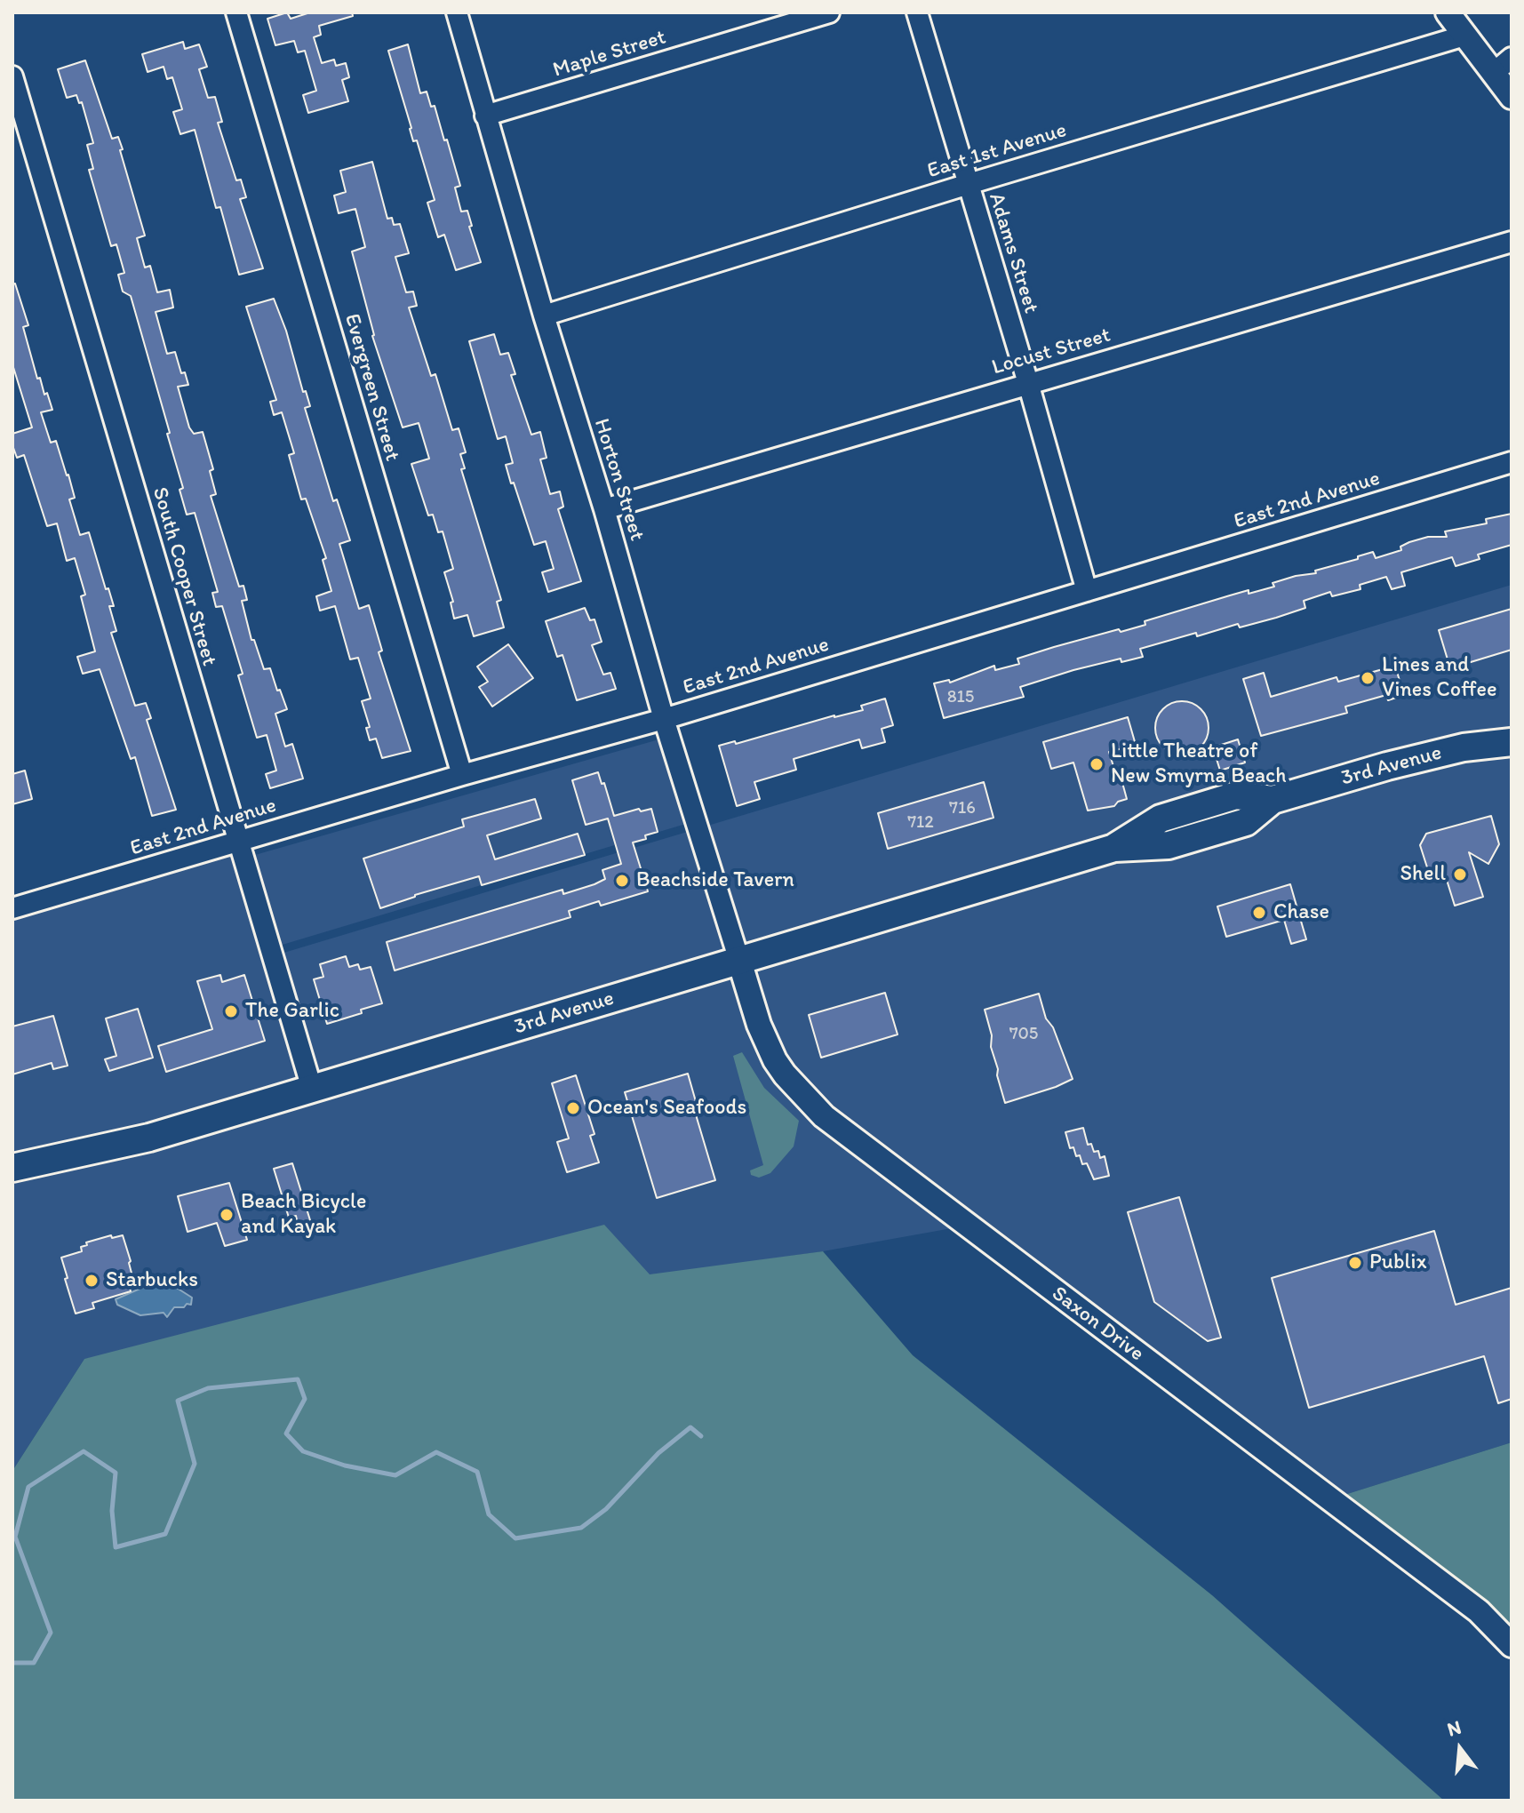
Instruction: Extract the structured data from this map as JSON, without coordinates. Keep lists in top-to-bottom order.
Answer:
{
  "streets": {
    "main road": ["3rd Avenue"],
    "street": [
      "Maple Street",
      "East 1st Avenue",
      "Adams Street",
      "Locust Street",
      "Evergreen Street",
      "Horton Street",
      "East 2nd Avenue",
      "South Cooper Street",
      "Saxon Drive"
    ]
  },
  "crossings": [
    ["Maple Street", "Horton Street"],
    ["East 1st Avenue", "Adams Street"],
    ["East 1st Avenue", "Horton Street"],
    ["Adams Street", "Locust Street"],
    ["Adams Street", "East 2nd Avenue"],
    ["Locust Street", "Horton Street"],
    ["Evergreen Street", "East 2nd Avenue"],
    ["Horton Street", "East 2nd Avenue"],
    ["Horton Street", "3rd Avenue"],
    ["Horton Street", "Saxon Drive"],
    ["East 2nd Avenue", "South Cooper Street"],
    ["South Cooper Street", "3rd Avenue"],
    ["3rd Avenue", "Saxon Drive"]
  ],
  "places": [
    "Lines and Vines Coffee",
    "Little Theatre of New Smyrna Beach",
    "Shell",
    "Beachside Tavern",
    "Chase",
    "The Garlic",
    "Ocean's Seafoods",
    "Beach Bicycle and Kayak",
    "Publix",
    "Starbucks"
  ],
  "house_numbers": [
    "815",
    "716",
    "712",
    "705"
  ],
  "north": "top"
}
